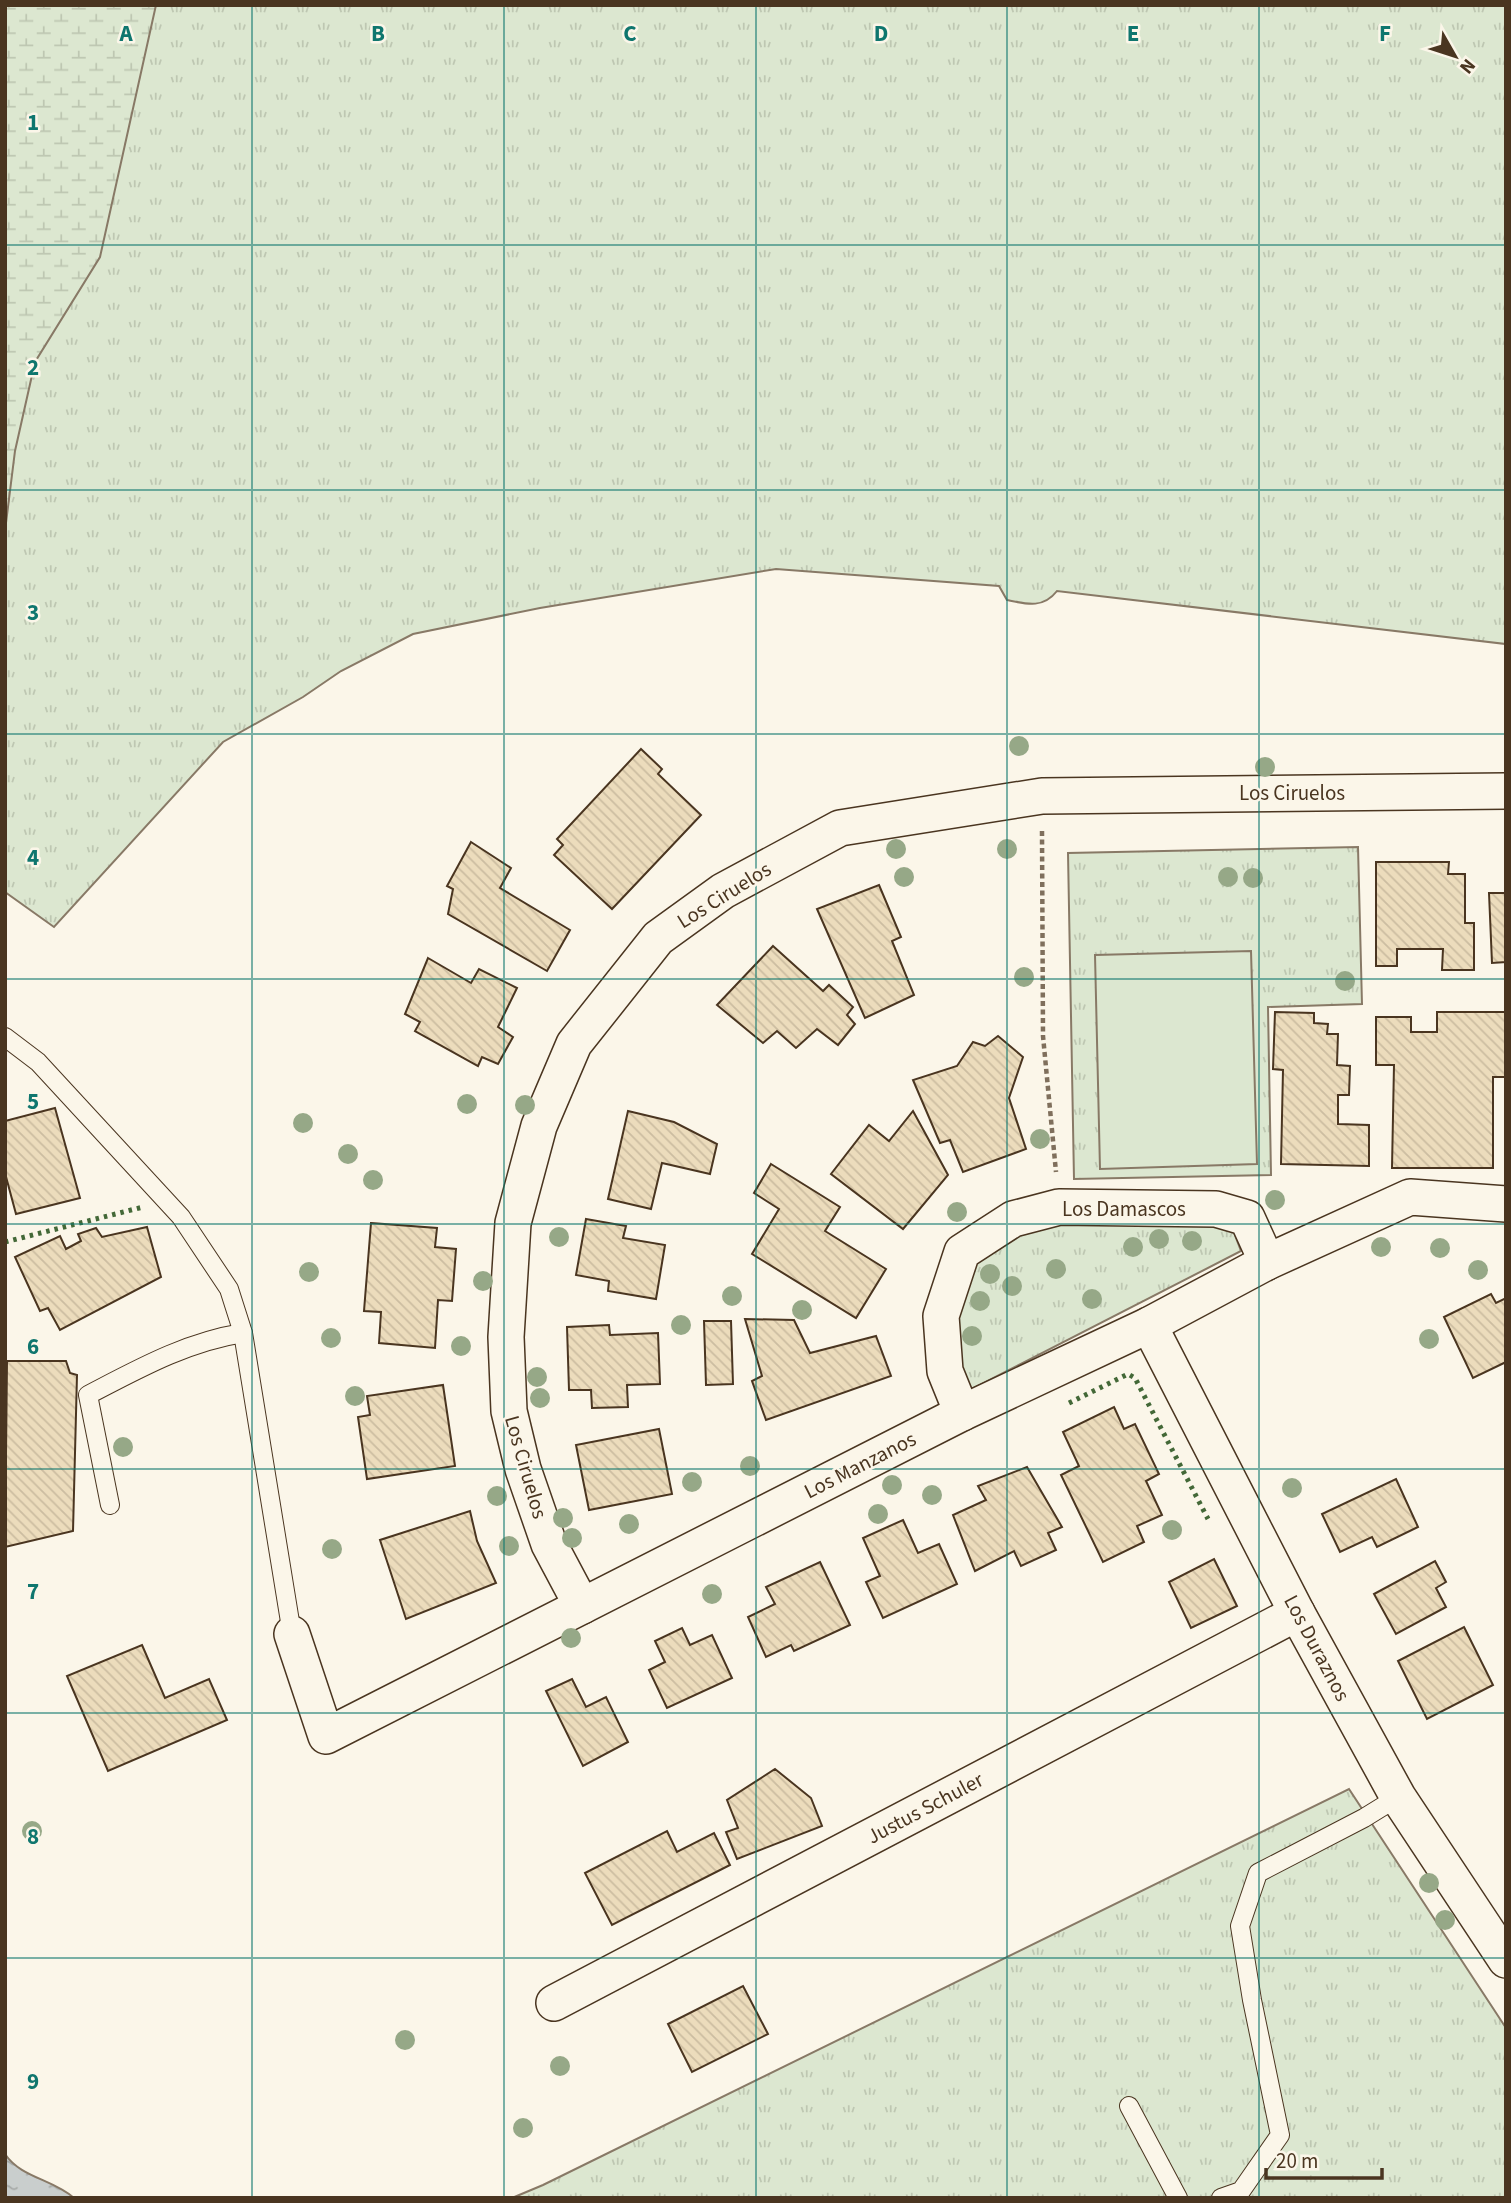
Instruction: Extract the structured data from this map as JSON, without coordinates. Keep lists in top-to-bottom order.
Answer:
{
  "streets": {
    "street": [
      "Los Ciruelos",
      "Los Damascos",
      "Los Manzanos",
      "Los Duraznos",
      "Justus Schuler"
    ]
  },
  "crossings": [
    ["Los Ciruelos", "Los Manzanos"],
    ["Los Damascos", "Los Manzanos"],
    ["Los Manzanos", "Los Duraznos"],
    ["Los Duraznos", "Justus Schuler"]
  ],
  "scale_bar": "20 m",
  "north": "bottom right",
  "grid": {
    "columns": [
      "A",
      "B",
      "C",
      "D",
      "E",
      "F"
    ],
    "rows": [
      "1",
      "2",
      "3",
      "4",
      "5",
      "6",
      "7",
      "8",
      "9"
    ]
  }
}
